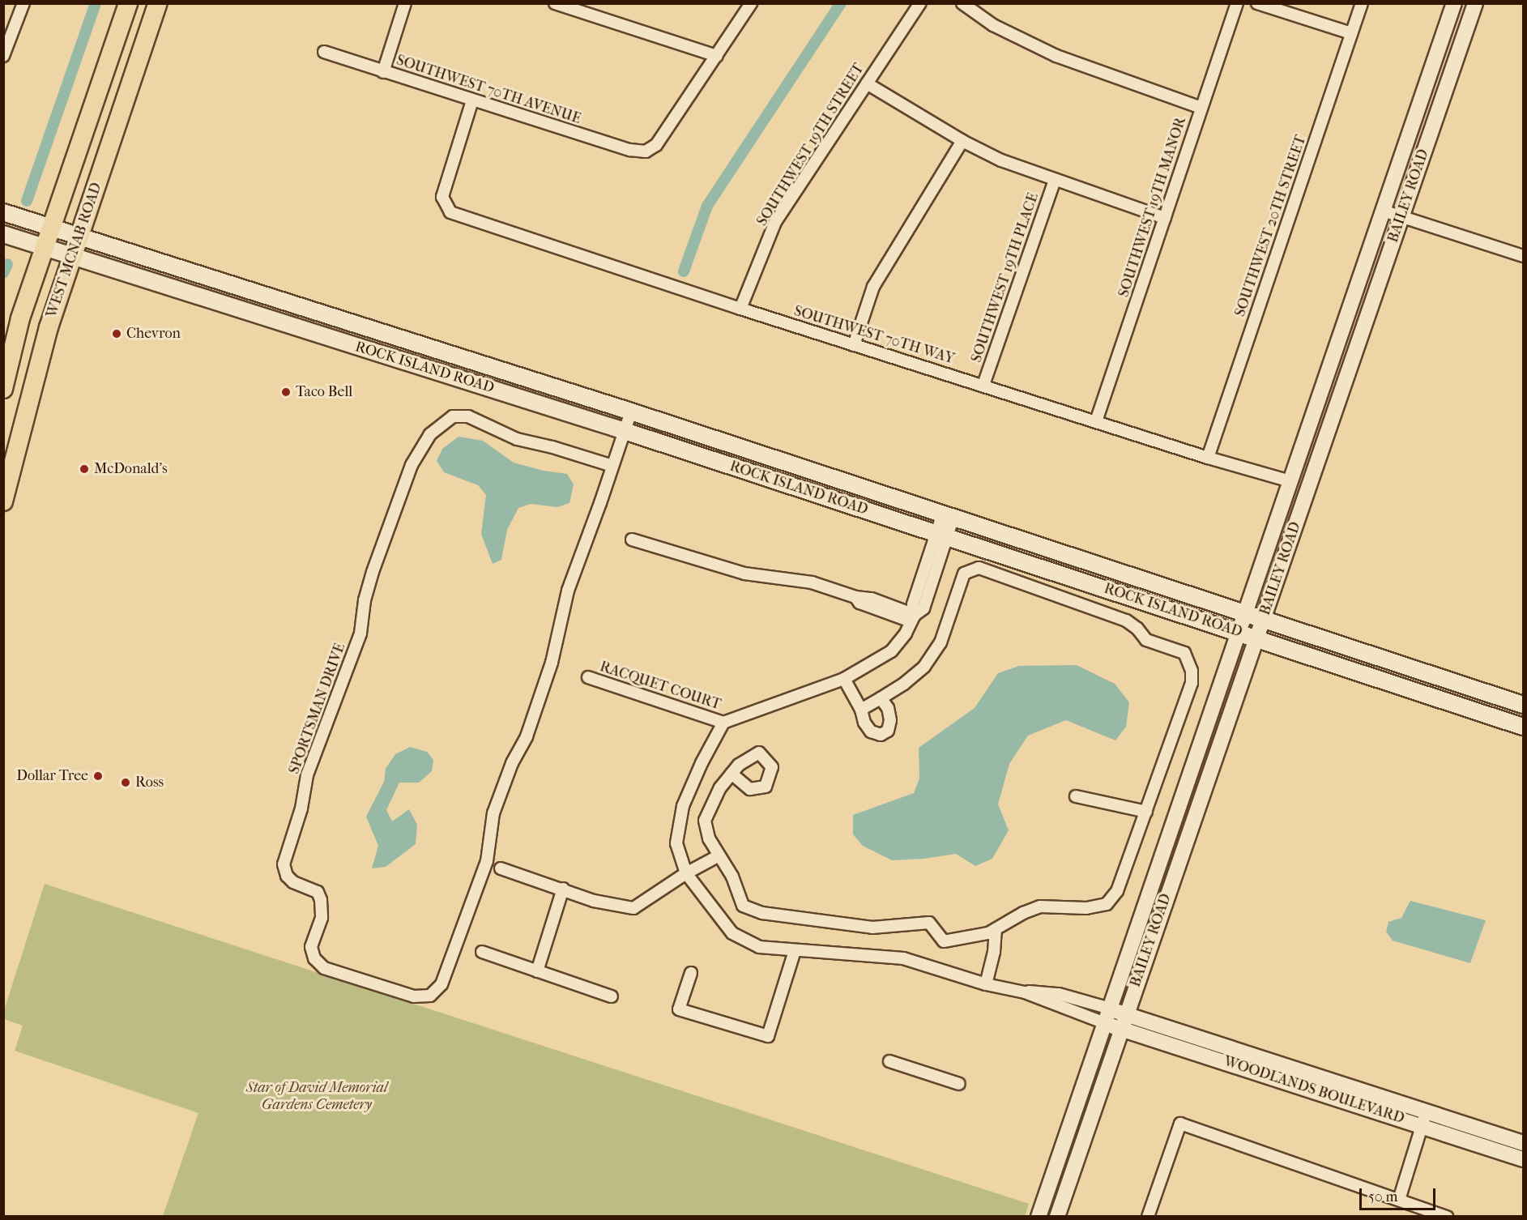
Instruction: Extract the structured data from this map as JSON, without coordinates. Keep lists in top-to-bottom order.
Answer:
{
  "streets": {
    "main road": ["WEST MCNAB ROAD", "ROCK ISLAND ROAD"],
    "street": [
      "SOUTHWEST 70TH AVENUE",
      "SOUTHWEST 19TH STREET",
      "BAILEY ROAD",
      "SOUTHWEST 19TH MANOR",
      "SOUTHWEST 20TH STREET",
      "SOUTHWEST 19TH PLACE",
      "SOUTHWEST 70TH WAY",
      "RACQUET COURT",
      "SPORTSMAN DRIVE",
      "WOODLANDS BOULEVARD"
    ]
  },
  "crossings": [
    ["SOUTHWEST 70TH AVENUE", "SOUTHWEST 70TH WAY"],
    ["SOUTHWEST 19TH STREET", "SOUTHWEST 70TH WAY"],
    ["BAILEY ROAD", "SOUTHWEST 70TH WAY"],
    ["BAILEY ROAD", "ROCK ISLAND ROAD"],
    ["BAILEY ROAD", "WOODLANDS BOULEVARD"],
    ["SOUTHWEST 19TH MANOR", "SOUTHWEST 70TH WAY"],
    ["SOUTHWEST 20TH STREET", "SOUTHWEST 70TH WAY"],
    ["WEST MCNAB ROAD", "ROCK ISLAND ROAD"],
    ["SOUTHWEST 19TH PLACE", "SOUTHWEST 70TH WAY"],
    ["ROCK ISLAND ROAD", "SPORTSMAN DRIVE"]
  ],
  "parks": ["Star of David Memorial Gardens Cemetery"],
  "places": [
    "Chevron",
    "Taco Bell",
    "McDonald's",
    "Dollar Tree",
    "Ross"
  ],
  "scale_bar": "50 m"
}
